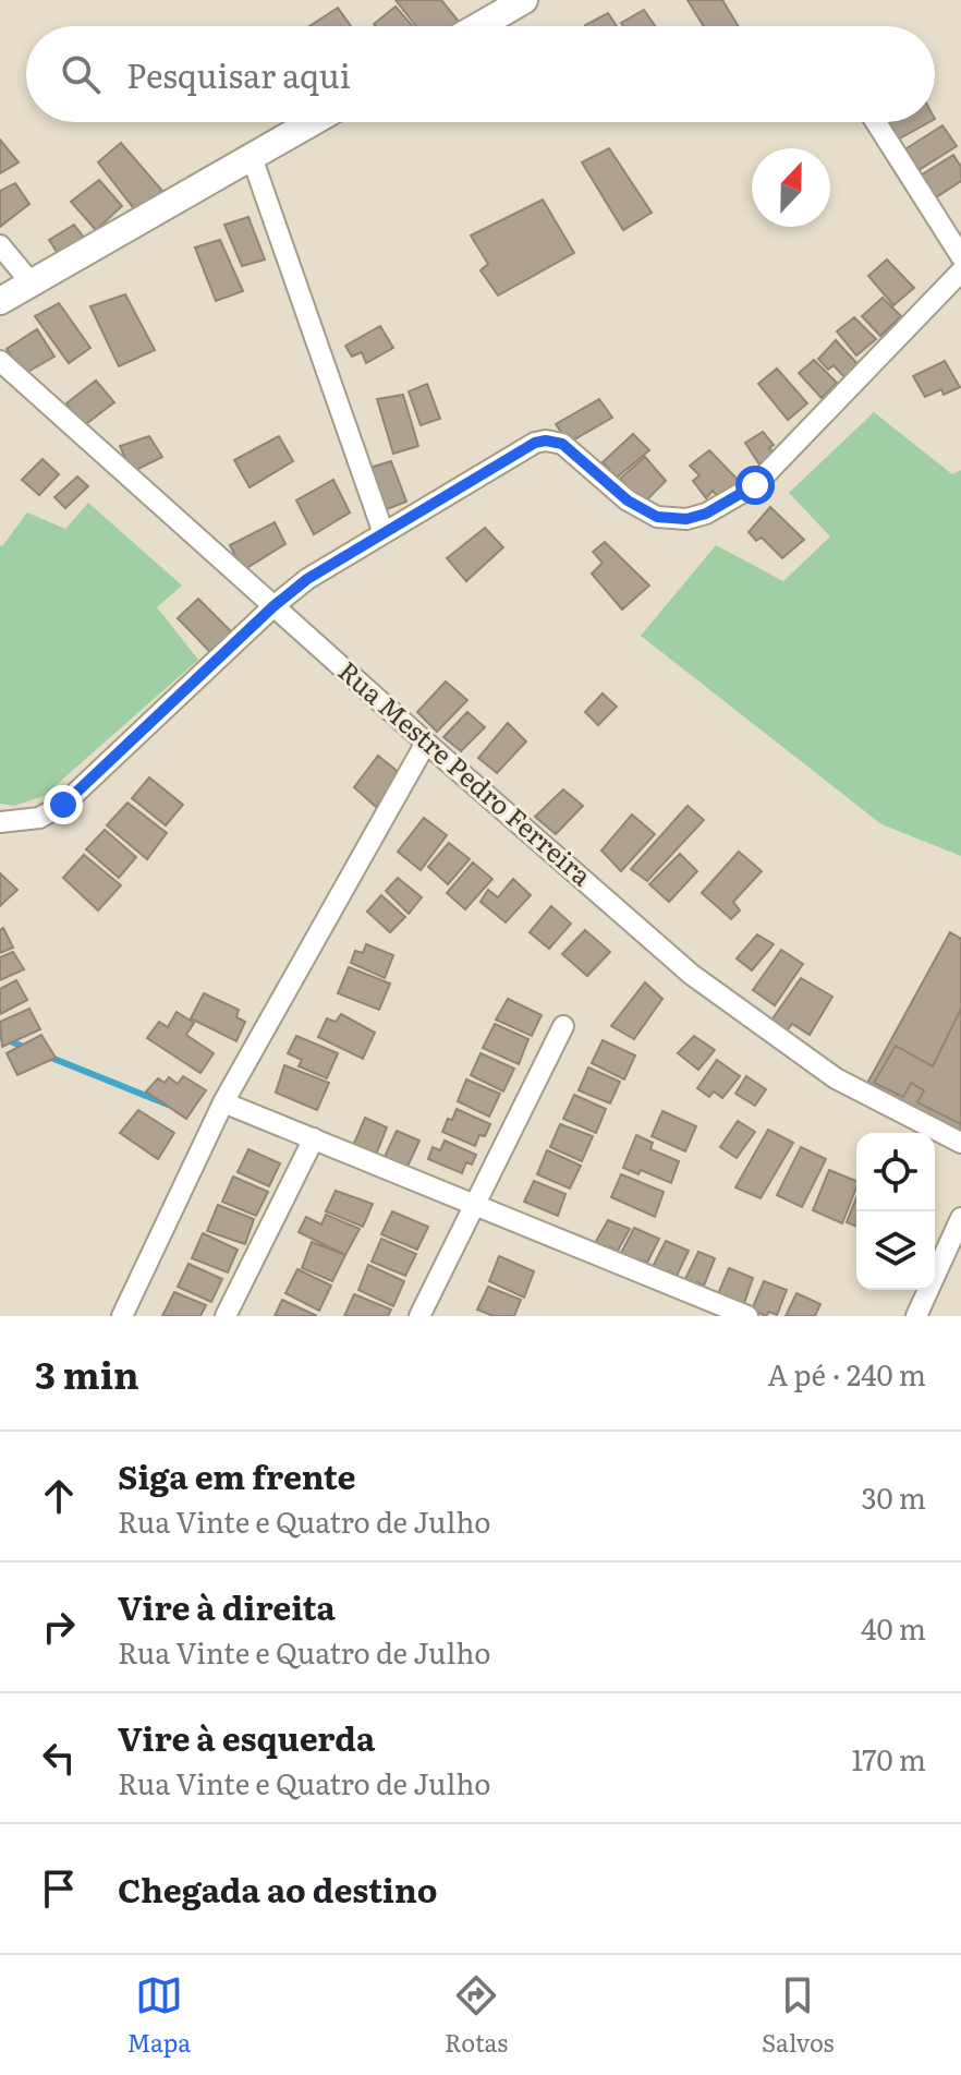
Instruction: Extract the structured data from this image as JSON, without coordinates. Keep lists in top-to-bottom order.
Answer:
{
  "streets": {
    "street": ["Rua Mestre Pedro Ferreira"]
  },
  "north": "top",
  "page": {
    "search": "Pesquisar aqui",
    "heading": ["3 min", "A pé · 240 m"],
    "list": [
      ["Siga em frente", "Rua Vinte e Quatro de Julho", "30 m"],
      ["Vire à direita", "Rua Vinte e Quatro de Julho", "40 m"],
      ["Vire à esquerda", "Rua Vinte e Quatro de Julho", "170 m"],
      "Chegada ao destino"
    ],
    "nav": ["Mapa", "Rotas", "Salvos"]
  }
}
